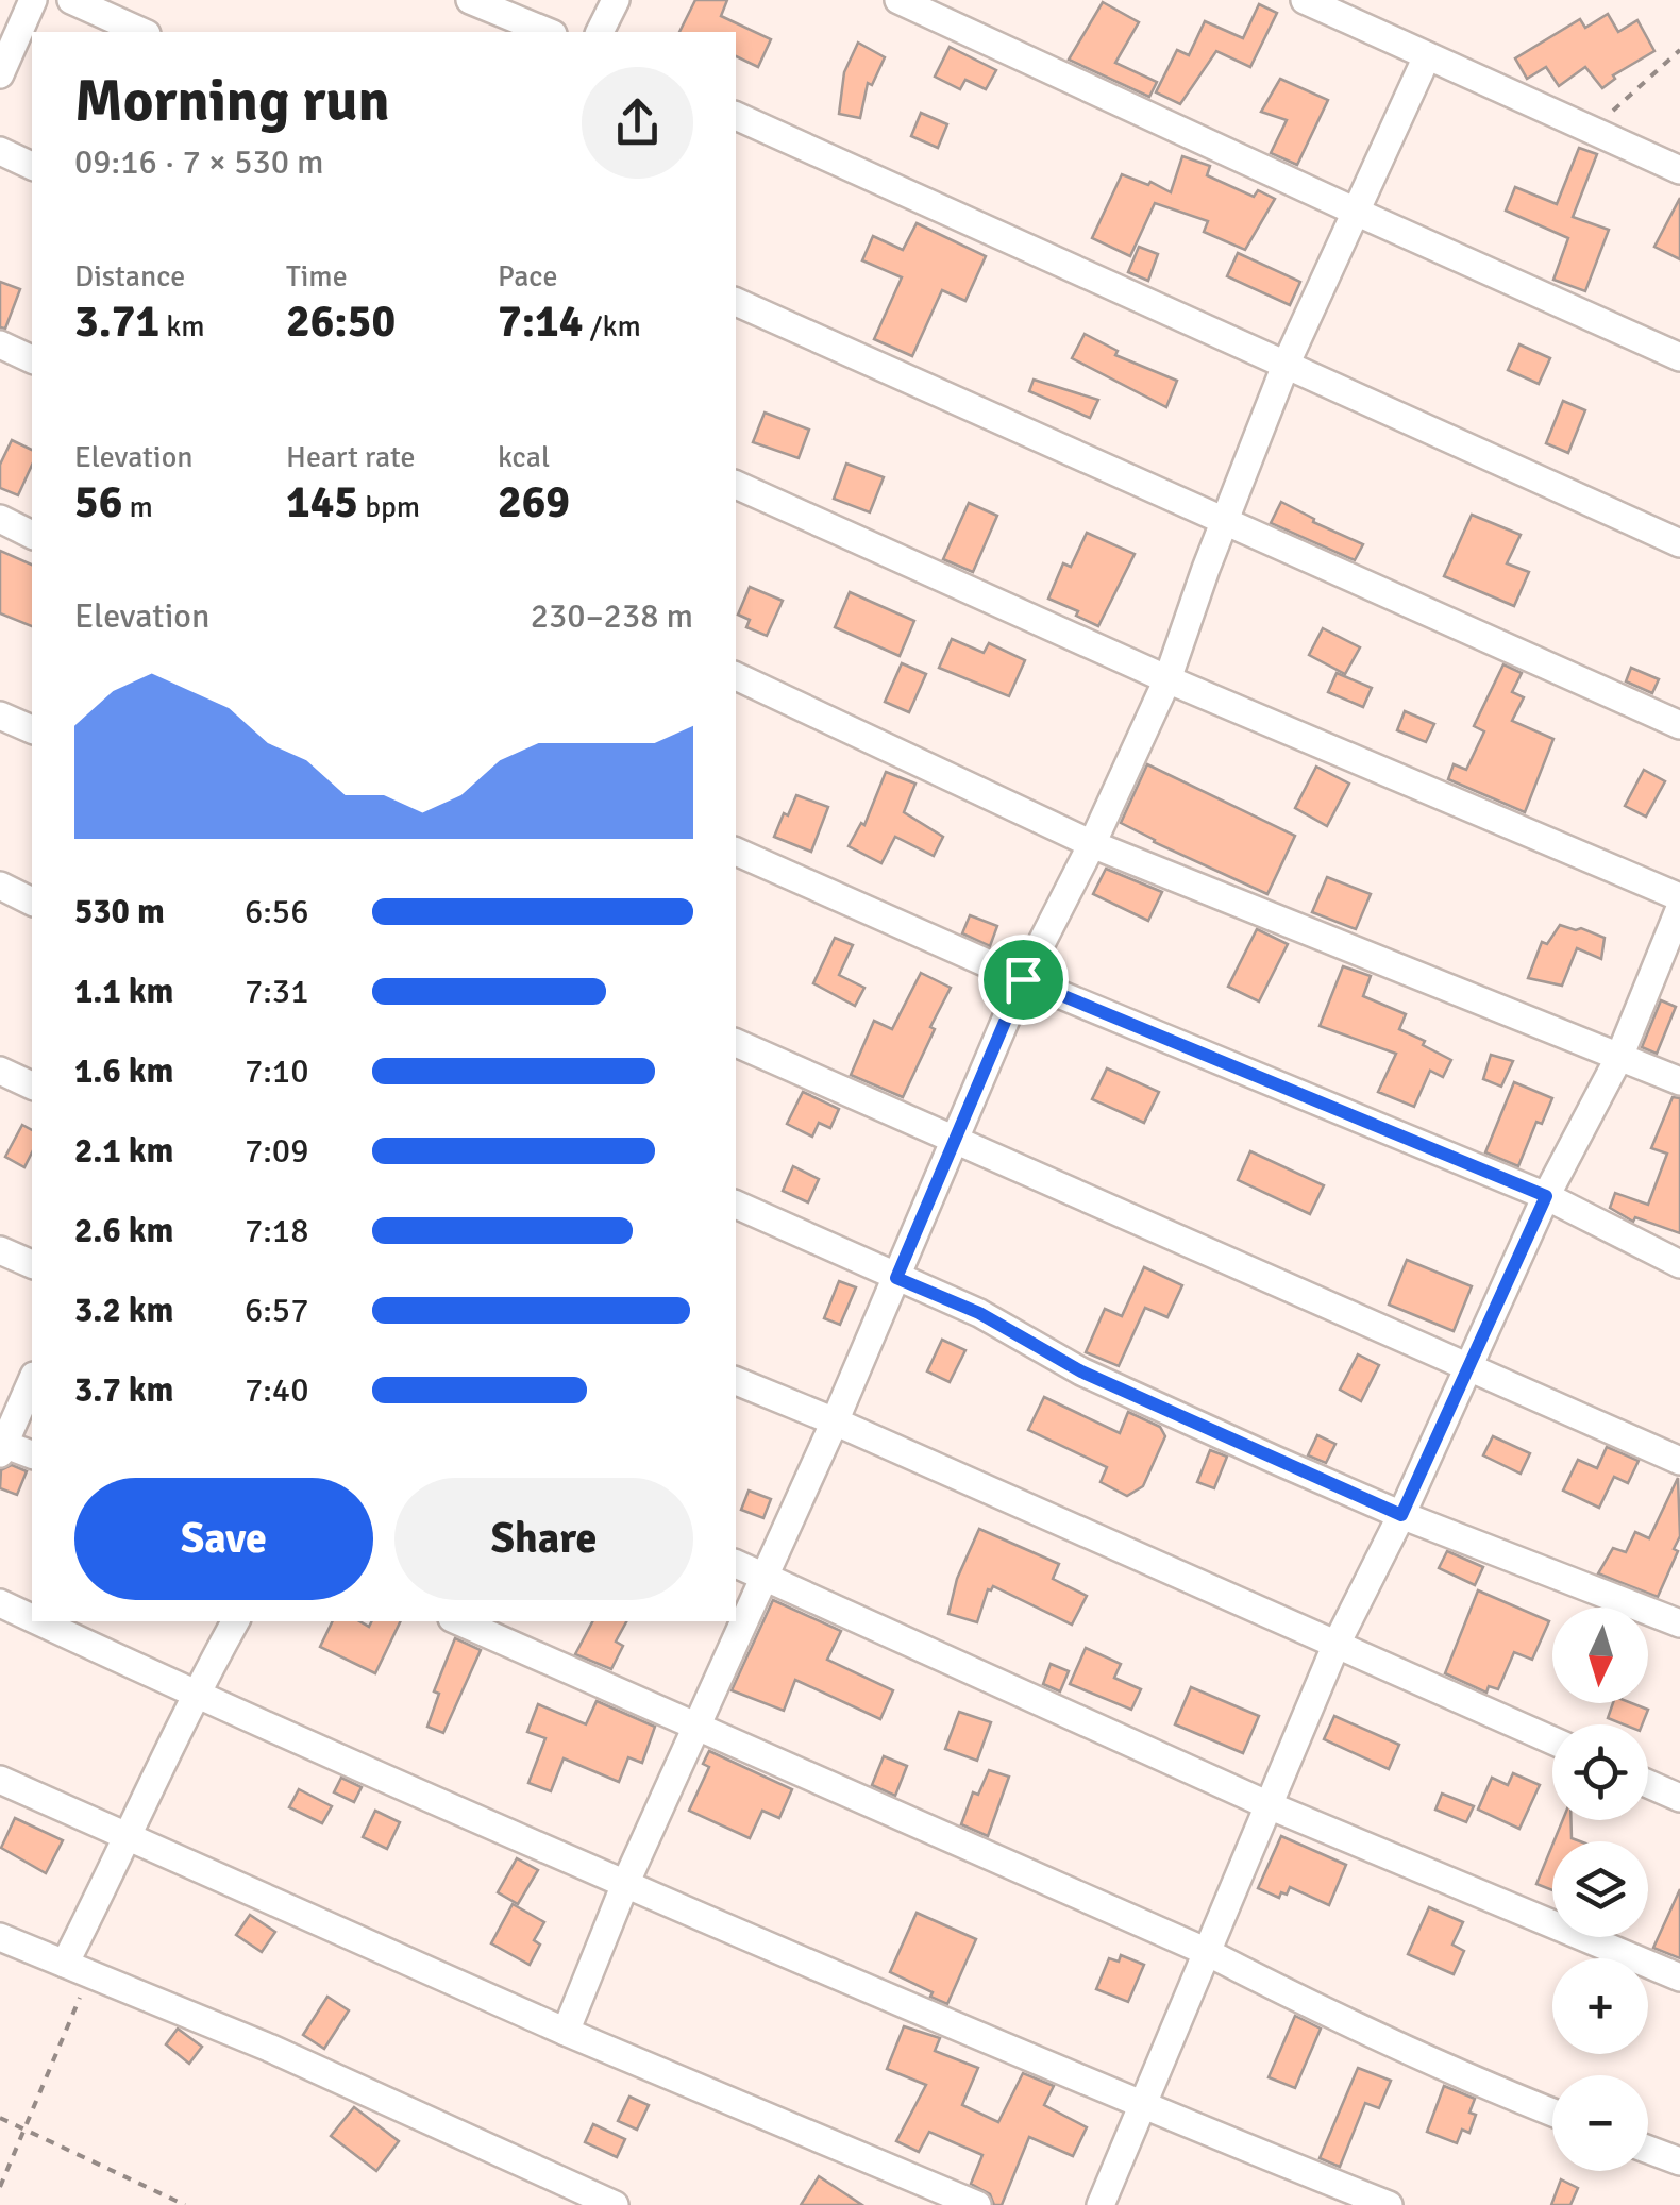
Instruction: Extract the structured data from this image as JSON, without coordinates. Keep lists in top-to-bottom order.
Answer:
{
  "north": "bottom",
  "page": {
    "heading": ["Morning run", "09:16 · 7 × 530 m"],
    "stats": [
      ["Distance", "3.71 km"],
      ["Time", "26:50"],
      ["Pace", "7:14 /km"],
      ["Elevation", "56 m"],
      ["Heart rate", "145 bpm"],
      ["kcal", "269"]
    ],
    "chart": ["Elevation", "230–238 m"],
    "list": [
      {
        "name": "530 m",
        "note": "6:56"
      },
      {
        "name": "1.1 km",
        "note": "7:31"
      },
      {
        "name": "1.6 km",
        "note": "7:10"
      },
      {
        "name": "2.1 km",
        "note": "7:09"
      },
      {
        "name": "2.6 km",
        "note": "7:18"
      },
      {
        "name": "3.2 km",
        "note": "6:57"
      },
      {
        "name": "3.7 km",
        "note": "7:40"
      }
    ],
    "buttons": ["Save", "Share"],
    "map_buttons": ["+", "−"]
  }
}
